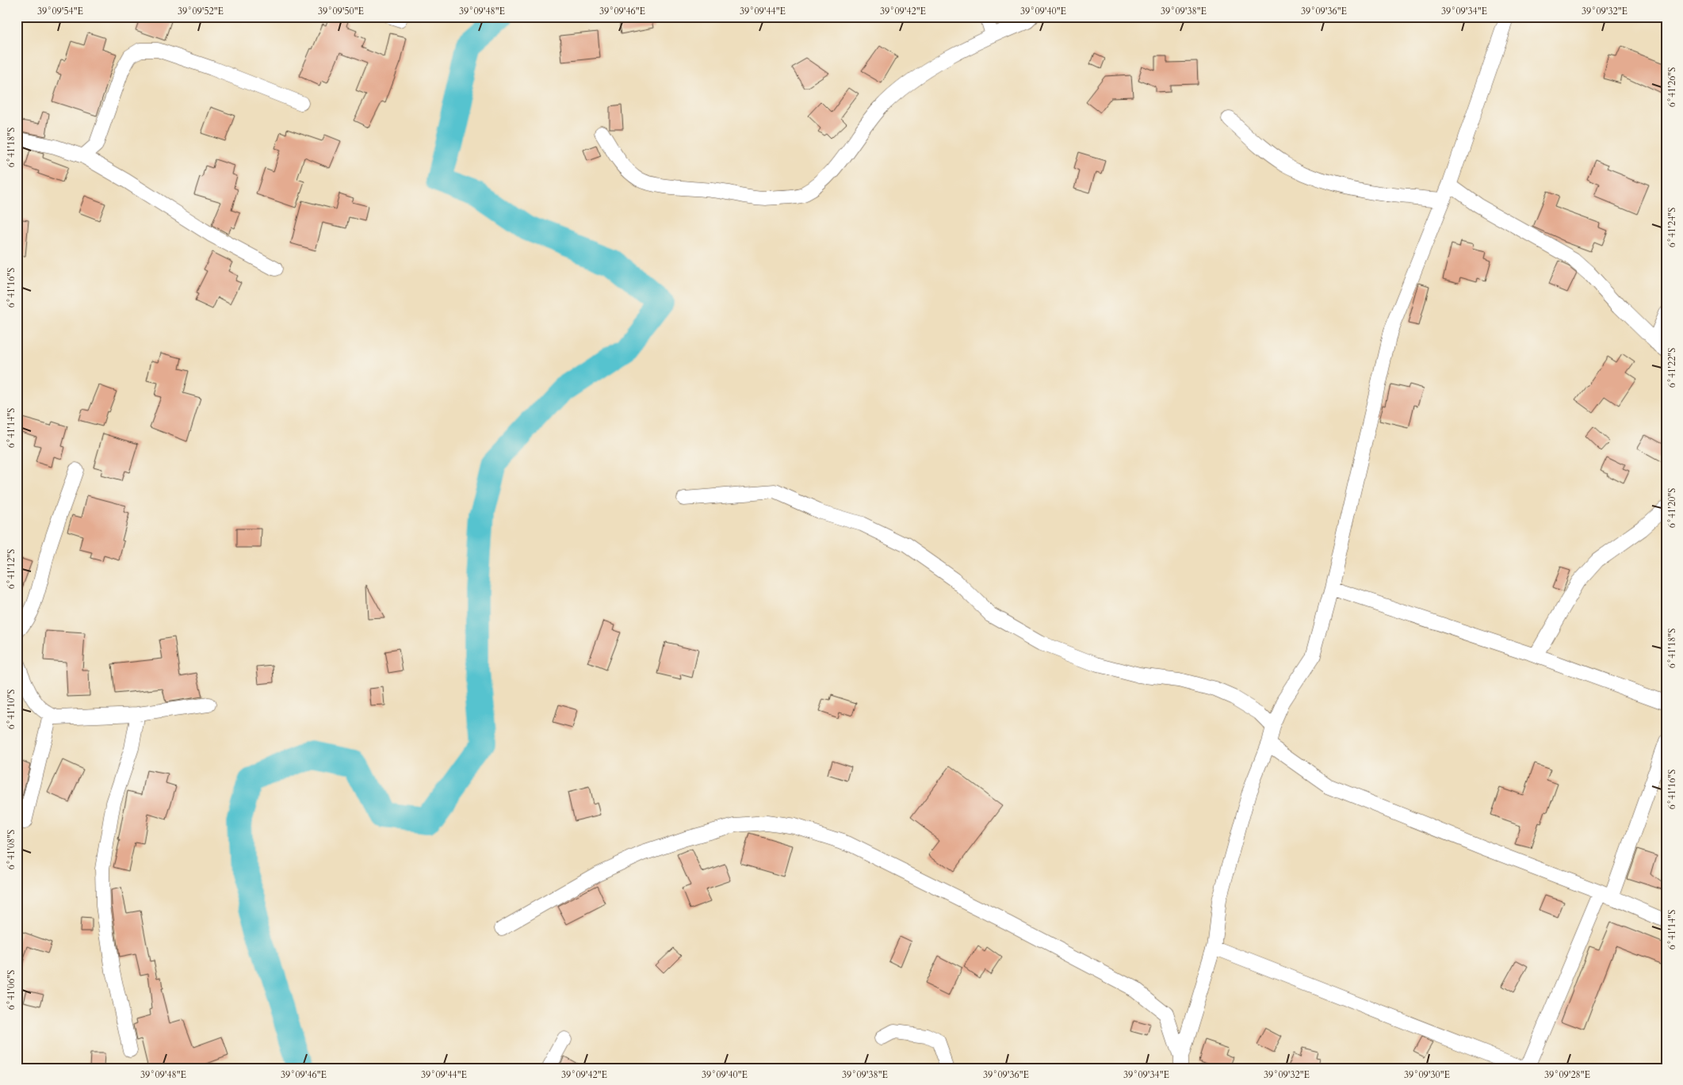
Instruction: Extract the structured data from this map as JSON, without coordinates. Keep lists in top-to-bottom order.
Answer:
{
  "coordinates": [
    "39°09'54\"E",
    "39°09'52\"E",
    "39°09'50\"E",
    "39°09'48\"E",
    "39°09'46\"E",
    "39°09'44\"E",
    "39°09'42\"E",
    "39°09'40\"E",
    "39°09'38\"E",
    "39°09'36\"E",
    "39°09'34\"E",
    "39°09'32\"E",
    "6°41'26\"S",
    "6°41'18\"S",
    "6°41'24\"S",
    "6°41'16\"S",
    "6°41'22\"S",
    "6°41'14\"S",
    "6°41'20\"S",
    "6°41'12\"S",
    "6°41'10\"S",
    "6°41'08\"S",
    "6°41'06\"S",
    "39°09'30\"E",
    "39°09'28\"E"
  ]
}
